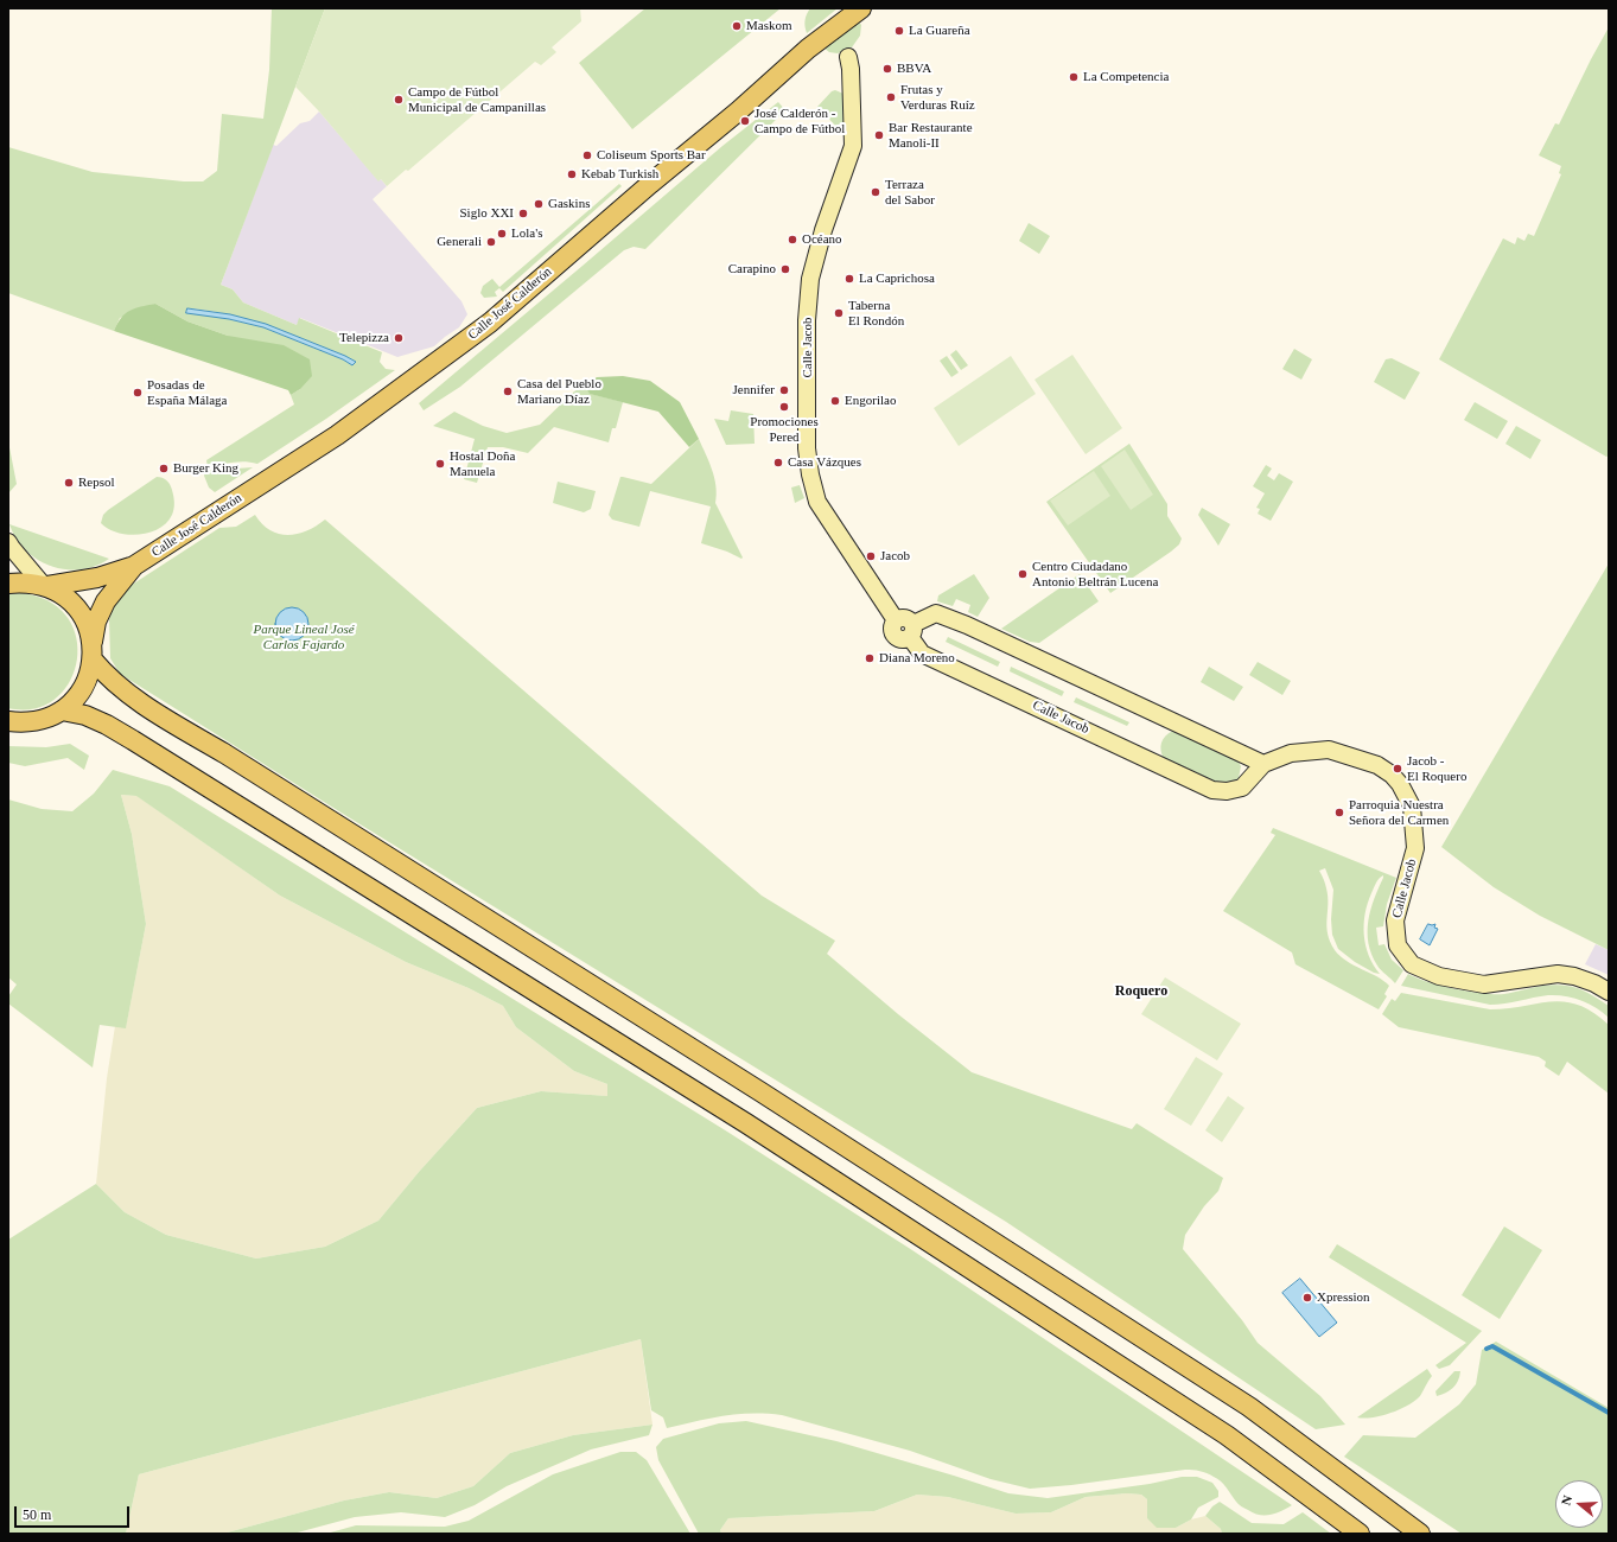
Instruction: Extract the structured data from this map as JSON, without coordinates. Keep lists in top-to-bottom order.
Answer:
{
  "streets": {
    "main road": ["Calle José Calderón"],
    "street": ["Calle Jacob"]
  },
  "districts": ["Roquero"],
  "parks": ["Parque Lineal José Carlos Fajardo"],
  "places": [
    "Maskom",
    "La Guareña",
    "BBVA",
    "La Competencia",
    "Frutas y Verduras Ruíz",
    "Campo de Fútbol Municipal de Campanillas",
    "José Calderón - Campo de Fútbol",
    "Bar Restaurante Manoli-II",
    "Coliseum Sports Bar",
    "Kebab Turkish",
    "Terraza del Sabor",
    "Gaskins",
    "Siglo XXI",
    "Lola's",
    "Océano",
    "Generali",
    "Carapino",
    "La Caprichosa",
    "Taberna El Rondón",
    "Telepizza",
    "Jennifer",
    "Casa del Pueblo Mariano Díaz",
    "Posadas de España Málaga",
    "Engorilao",
    "Promociones Pered",
    "Casa Vázques",
    "Hostal Doña Manuela",
    "Burger King",
    "Repsol",
    "Jacob",
    "Centro Ciudadano Antonio Beltrán Lucena",
    "Diana Moreno",
    "Jacob - El Roquero",
    "Parroquia Nuestra Señora del Carmen",
    "Xpression"
  ],
  "scale_bar": "50 m",
  "north": "left"
}
